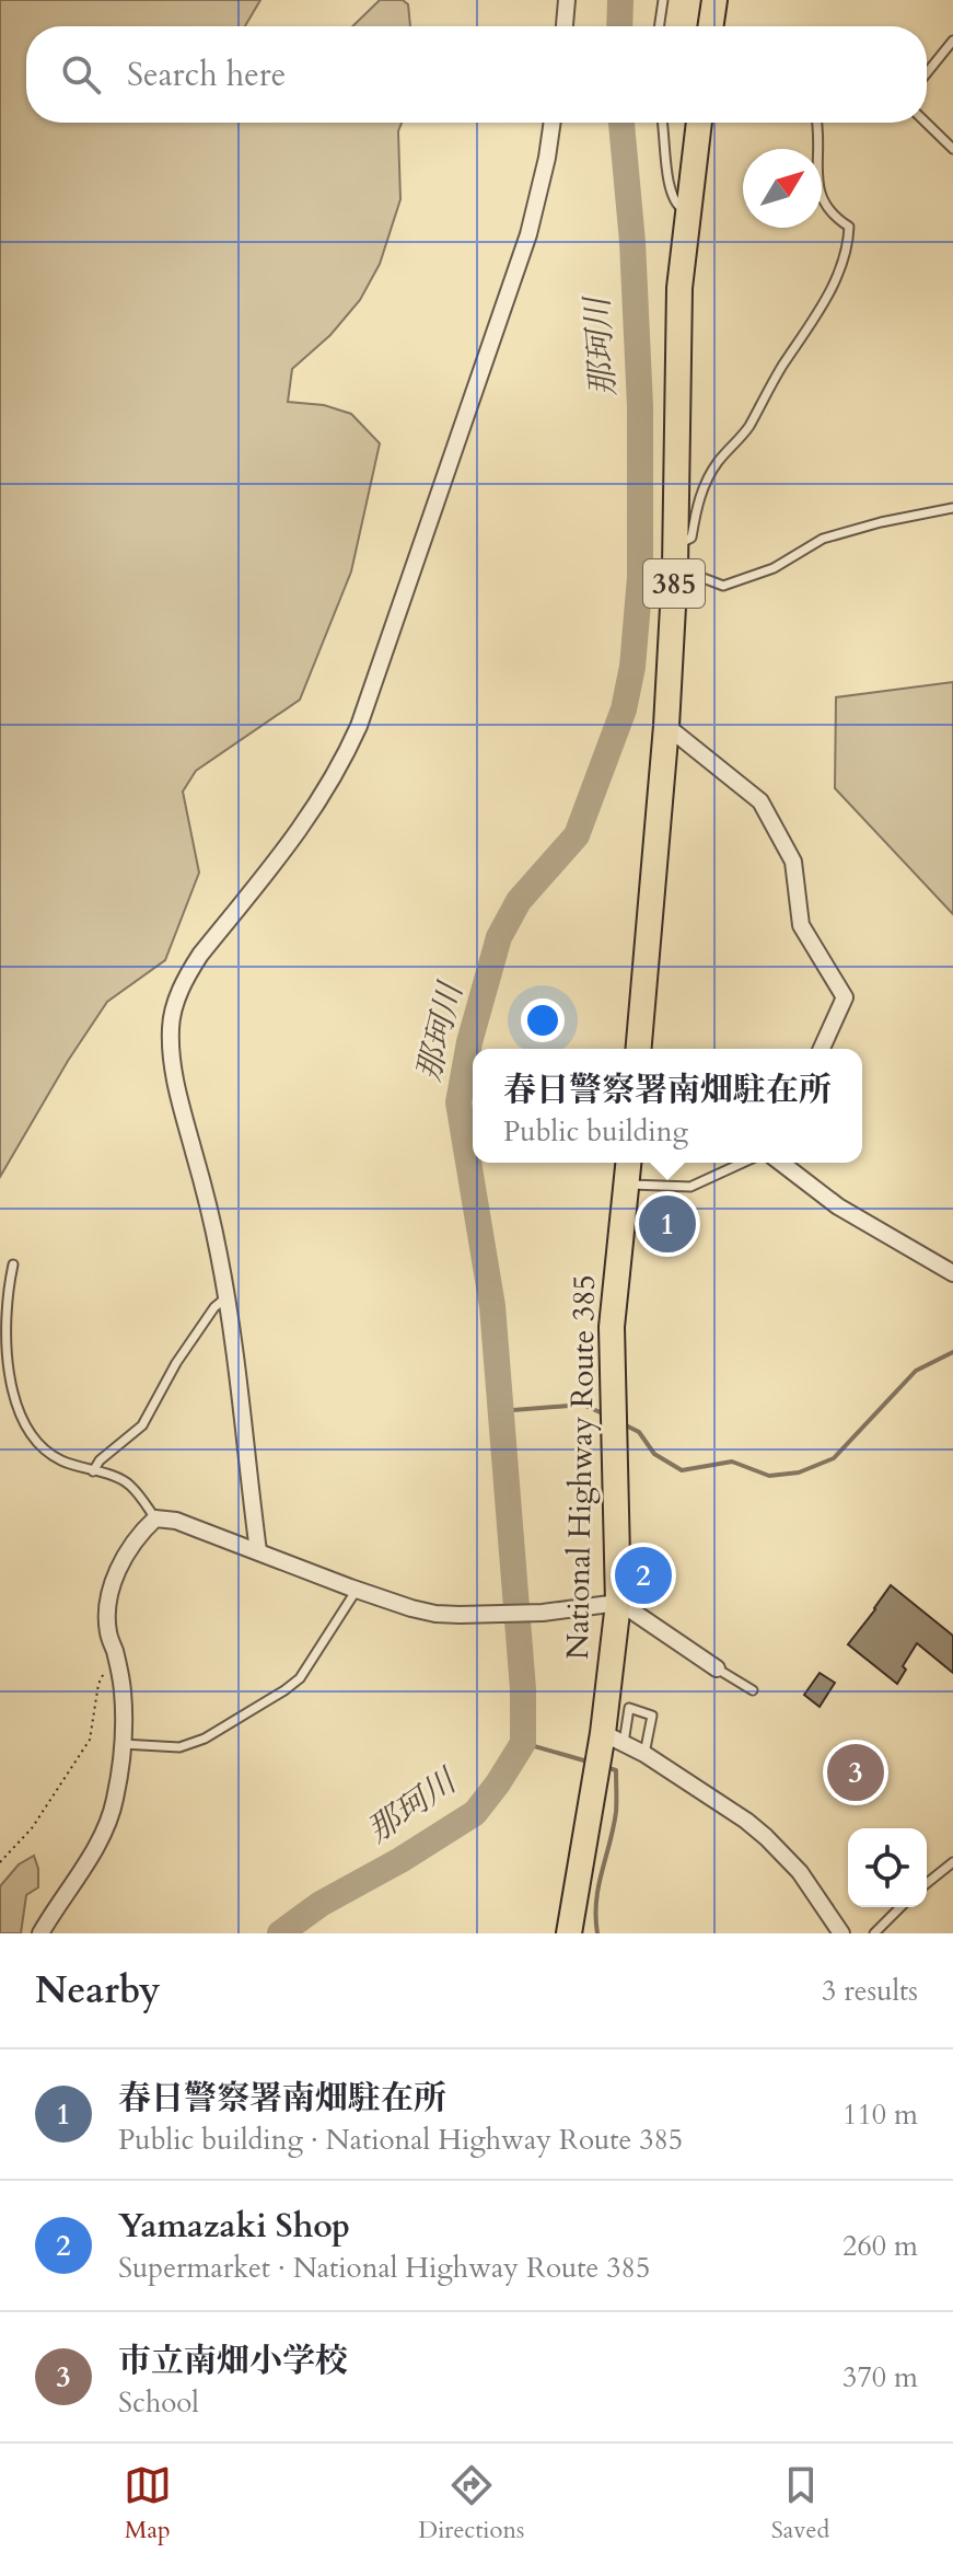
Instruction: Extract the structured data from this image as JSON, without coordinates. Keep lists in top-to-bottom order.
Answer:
{
  "streets": {
    "highway": ["385", "National Highway Route 385"]
  },
  "water": ["那珂川"],
  "north": "top right",
  "page": {
    "search": "Search here",
    "popup": ["春日警察署南畑駐在所", "Public building"],
    "pins": ["1", "2", "3"],
    "heading": ["Nearby", "3 results"],
    "list": [
      {
        "mark": "1",
        "name": "春日警察署南畑駐在所",
        "note": "Public building · National Highway Route 385",
        "value": "110 m"
      },
      {
        "mark": "2",
        "name": "Yamazaki Shop",
        "note": "Supermarket · National Highway Route 385",
        "value": "260 m"
      },
      {
        "mark": "3",
        "name": "市立南畑小学校",
        "note": "School",
        "value": "370 m"
      }
    ],
    "nav": ["Map", "Directions", "Saved"]
  }
}
